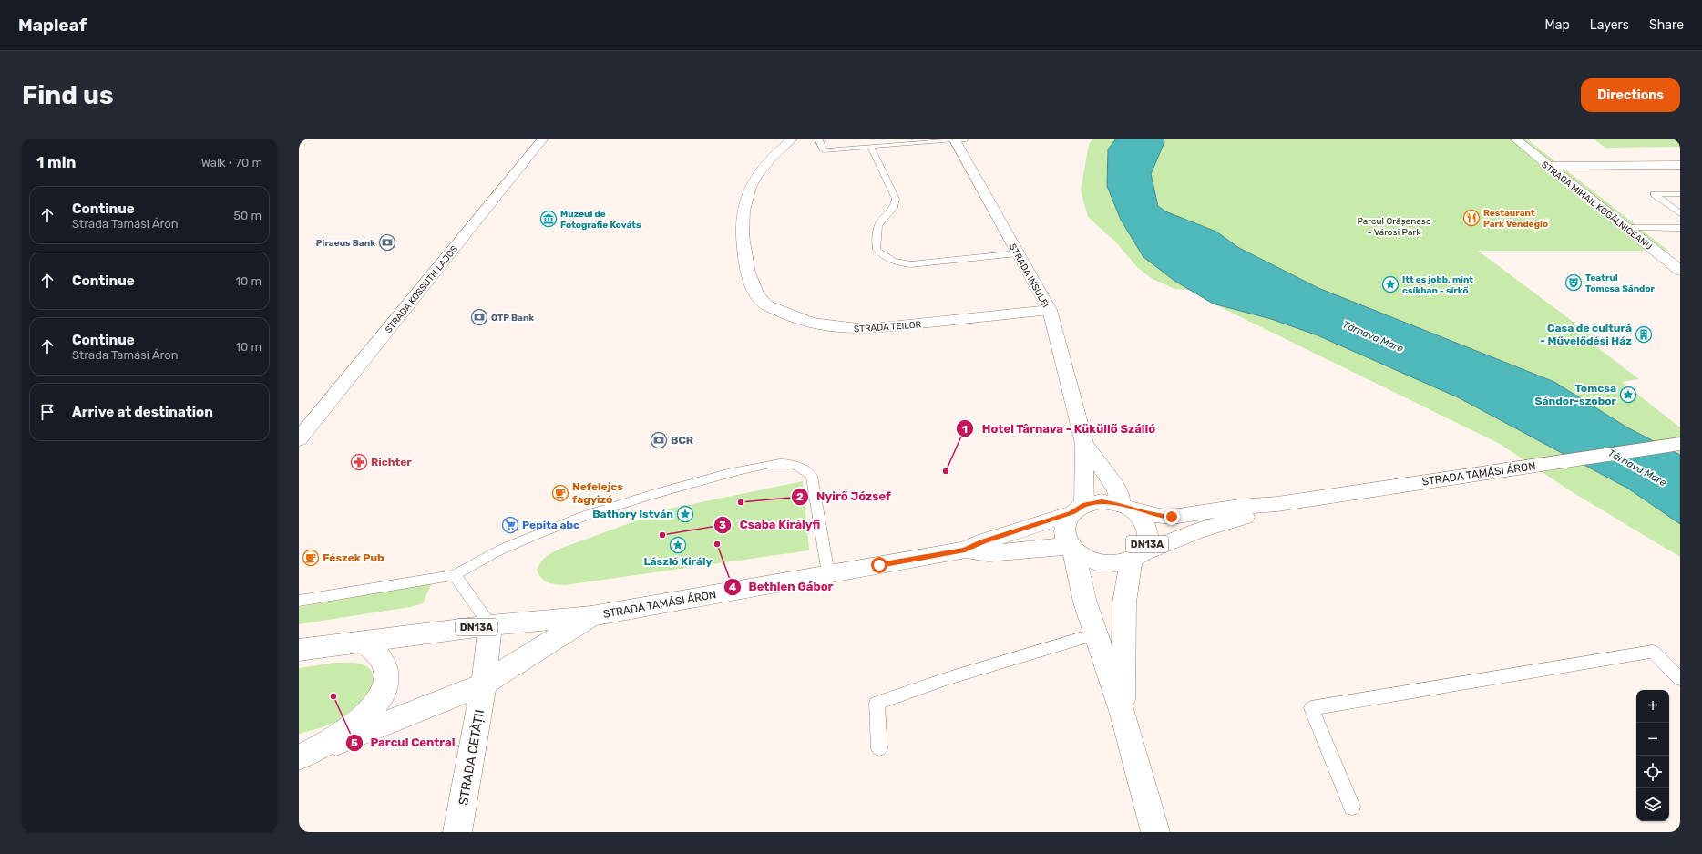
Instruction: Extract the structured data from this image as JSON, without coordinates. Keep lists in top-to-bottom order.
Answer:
{
  "streets": {
    "main road": [
      "STRADA MIHAIL KOGĂLNICEANU",
      "STRADA INSULEI",
      "STRADA KOSSUTH LAJOS",
      "STRADA TEILOR",
      "STRADA TAMÁSI ÁRON",
      "DN13A",
      "STRADA CETĂȚII"
    ]
  },
  "crossings": [
    ["STRADA INSULEI", "STRADA TEILOR"],
    ["STRADA INSULEI", "STRADA TAMÁSI ÁRON"],
    ["STRADA INSULEI", "DN13A"],
    ["STRADA TAMÁSI ÁRON", "DN13A"],
    ["DN13A", "STRADA CETĂȚII"]
  ],
  "water": ["Târnava Mare"],
  "parks": ["Parcul Orășenesc - Városi Park"],
  "places": {
    "restaurant": ["Restaurant Park Vendéglő"],
    "museum": ["Muzeul de Fotografie Kováts"],
    "bank": ["Piraeus Bank", "OTP Bank", "BCR"],
    "theatre": ["Teatrul Tomcsa Sándor"],
    "place": [
      "Itt es jobb, mint csíkban - sírkő",
      "Tomcsa Sándor-szobor",
      "Bathory István",
      "László Király"
    ],
    "building": ["Casa de cultură - Művelődési Ház"],
    "pharmacy": ["Richter"],
    "other": [
      "Hotel Târnava - Küküllő Szálló",
      "Nyirő József",
      "Csaba Királyfi",
      "Bethlen Gábor",
      "Parcul Central"
    ],
    "cafe": ["Nefelejcs fagyizó", "Fészek Pub"],
    "supermarket": ["Pepita abc"]
  },
  "page": {
    "header": "Mapleaf",
    "nav": ["Map", "Layers", "Share"],
    "buttons": "Directions",
    "title": "Find us",
    "heading": ["1 min", "Walk · 70 m"],
    "list": [
      ["Continue", "Strada Tamási Áron", "50 m"],
      ["Continue", "10 m"],
      ["Continue", "Strada Tamási Áron", "10 m"],
      "Arrive at destination"
    ],
    "map_buttons": ["+", "−"]
  }
}
